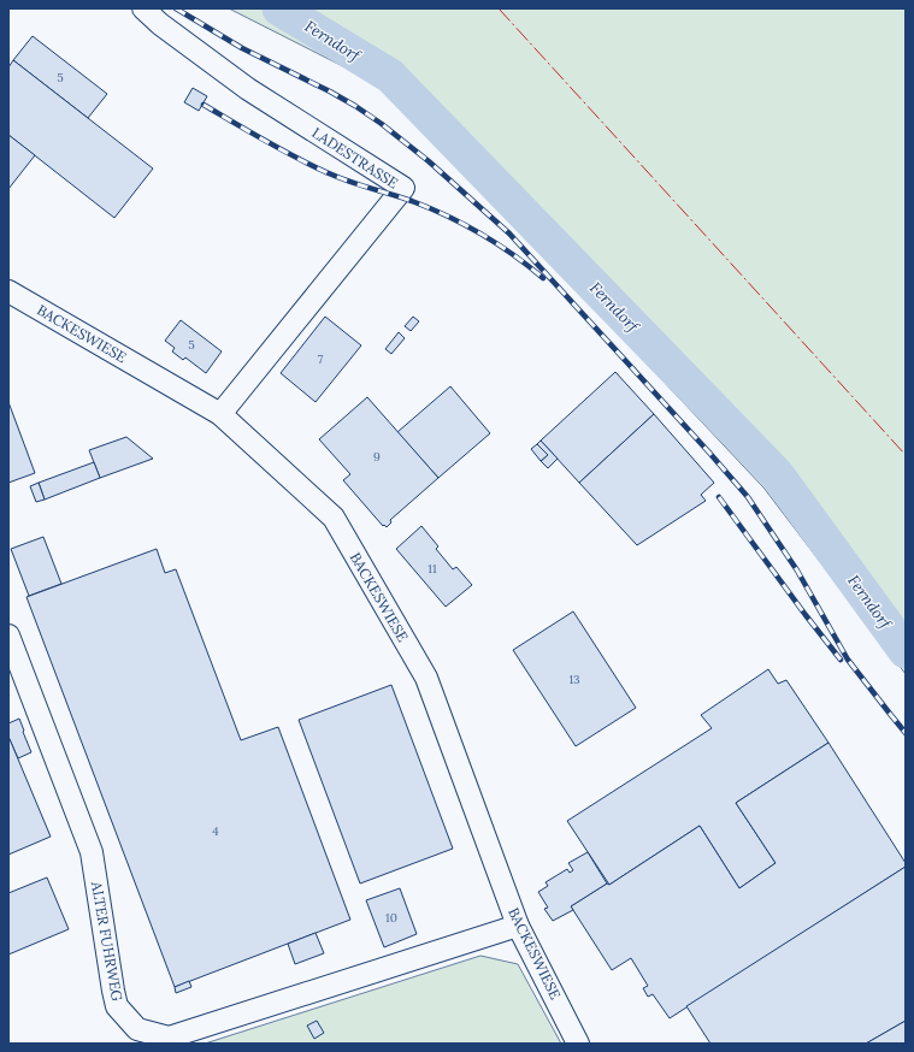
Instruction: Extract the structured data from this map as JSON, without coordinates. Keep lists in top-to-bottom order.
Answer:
{
  "streets": {
    "street": ["LADESTRASSE", "BACKESWIESE", "ALTER FUHRWEG"]
  },
  "crossings": [
    ["LADESTRASSE", "BACKESWIESE"],
    ["BACKESWIESE", "ALTER FUHRWEG"]
  ],
  "water": ["Ferndorf"],
  "house_numbers": [
    "5",
    "5",
    "7",
    "9",
    "11",
    "13",
    "4",
    "10"
  ]
}
